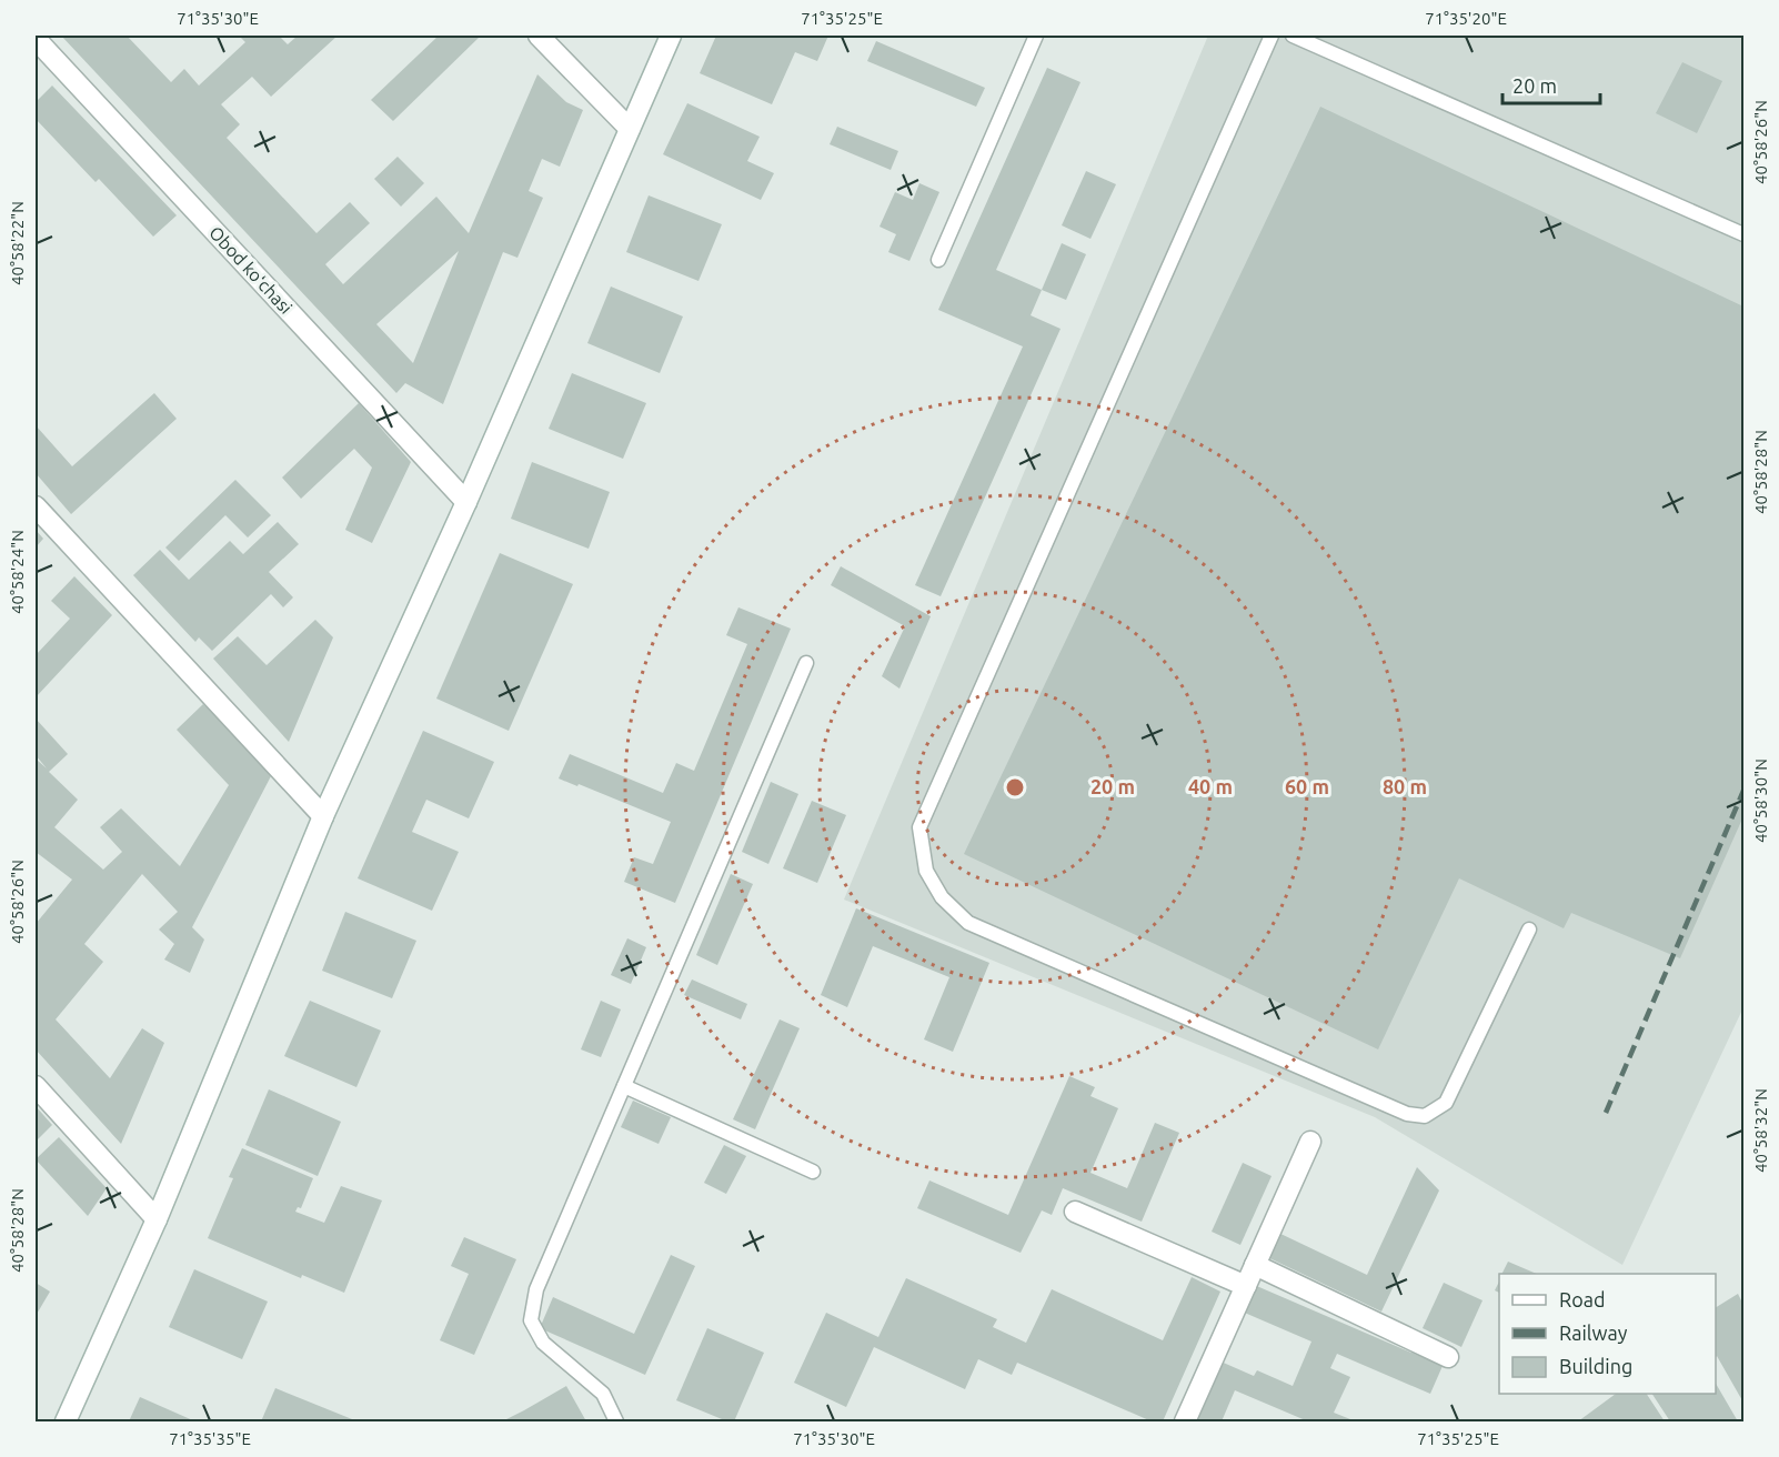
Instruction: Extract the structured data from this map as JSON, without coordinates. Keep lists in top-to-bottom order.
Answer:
{
  "streets": {
    "street": ["Obod koʻchasi"]
  },
  "legend": ["Road", "Railway", "Building"],
  "scale_bar": "20 m",
  "coordinates": [
    "71°35'30\"E",
    "71°35'25\"E",
    "71°35'20\"E",
    "40°58'26\"N",
    "40°58'22\"N",
    "40°58'28\"N",
    "40°58'24\"N",
    "40°58'30\"N",
    "40°58'32\"N",
    "71°35'35\"E"
  ],
  "rings": [
    "20 m",
    "40 m",
    "60 m",
    "80 m"
  ]
}
